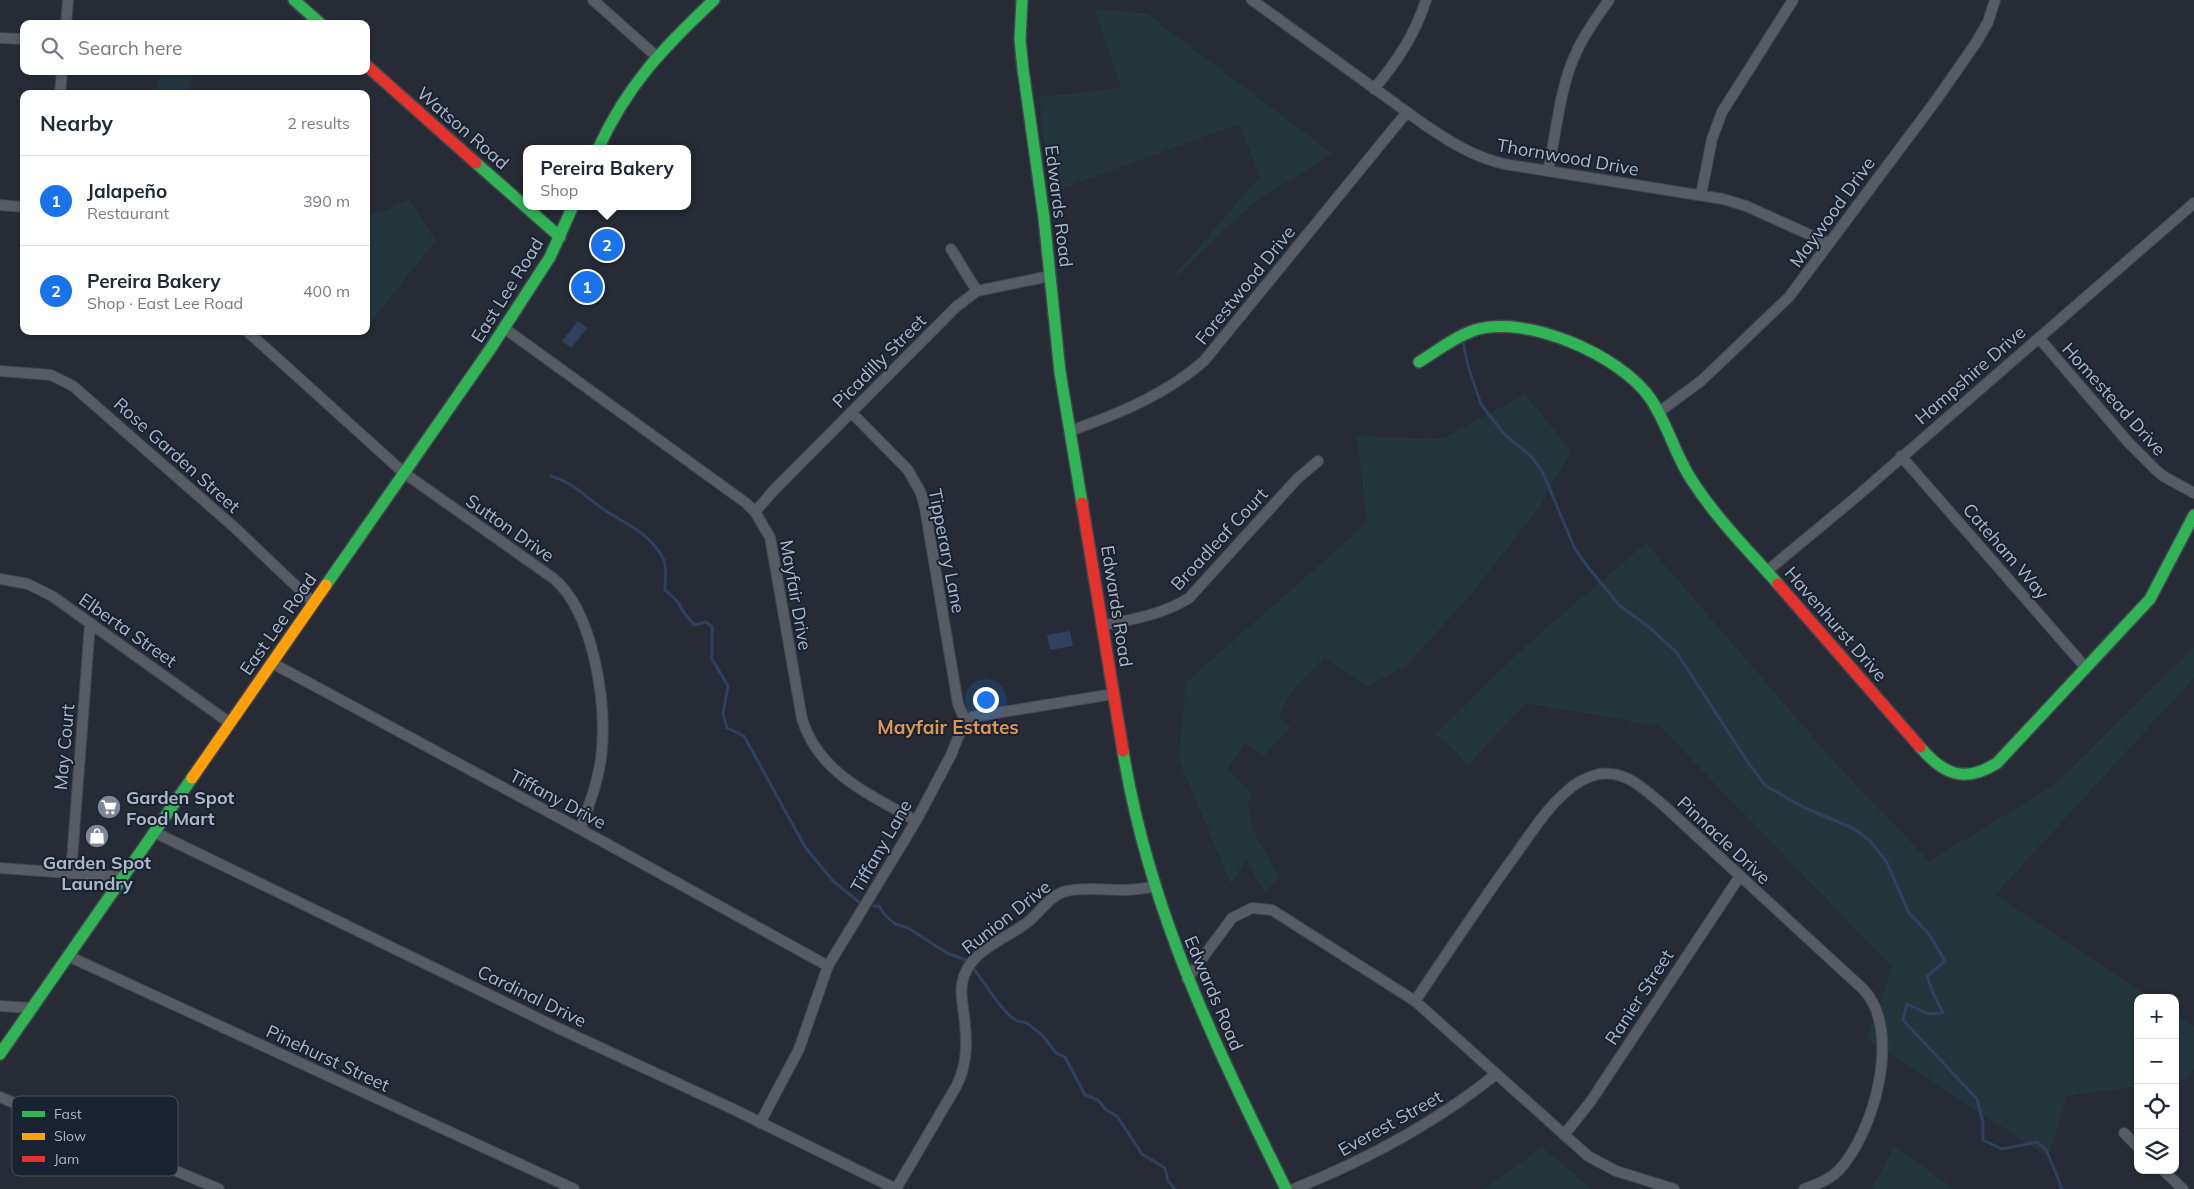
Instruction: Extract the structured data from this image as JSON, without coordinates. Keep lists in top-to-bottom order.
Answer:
{
  "streets": {
    "street": [
      "Watson Road",
      "Thornwood Drive",
      "Edwards Road",
      "Maywood Drive",
      "Forestwood Drive",
      "East Lee Road",
      "Picadilly Street",
      "Hampshire Drive",
      "Homestead Drive",
      "Rose Garden Street",
      "Sutton Drive",
      "Broadleaf Court",
      "Tipperary Lane",
      "Cateham Way",
      "Mayfair Drive",
      "Havenhurst Drive",
      "Elberta Street",
      "May Court",
      "Tiffany Drive",
      "Pinnacle Drive",
      "Tiffany Lane",
      "Runion Drive",
      "Cardinal Drive",
      "Ranier Street",
      "Pinehurst Street",
      "Everest Street"
    ]
  },
  "crossings": [
    ["Watson Road", "East Lee Road"],
    ["Thornwood Drive", "Maywood Drive"],
    ["Thornwood Drive", "Forestwood Drive"],
    ["Edwards Road", "Forestwood Drive"],
    ["Edwards Road", "Picadilly Street"],
    ["Edwards Road", "Broadleaf Court"],
    ["Edwards Road", "Runion Drive"],
    ["Maywood Drive", "Havenhurst Drive"],
    ["East Lee Road", "Rose Garden Street"],
    ["East Lee Road", "Sutton Drive"],
    ["East Lee Road", "Mayfair Drive"],
    ["East Lee Road", "Elberta Street"],
    ["East Lee Road", "Tiffany Drive"],
    ["East Lee Road", "Cardinal Drive"],
    ["East Lee Road", "Pinehurst Street"],
    ["Picadilly Street", "Tipperary Lane"],
    ["Picadilly Street", "Mayfair Drive"],
    ["Hampshire Drive", "Homestead Drive"],
    ["Hampshire Drive", "Cateham Way"],
    ["Hampshire Drive", "Havenhurst Drive"],
    ["Sutton Drive", "Tiffany Drive"],
    ["Tipperary Lane", "Tiffany Lane"],
    ["Cateham Way", "Havenhurst Drive"],
    ["Mayfair Drive", "Tiffany Lane"],
    ["Elberta Street", "May Court"],
    ["Tiffany Drive", "Tiffany Lane"],
    ["Pinnacle Drive", "Ranier Street"],
    ["Tiffany Lane", "Cardinal Drive"],
    ["Runion Drive", "Cardinal Drive"]
  ],
  "districts": ["Mayfair Estates"],
  "places": {
    "supermarket": ["Garden Spot Food Mart"],
    "shop": ["Garden Spot Laundry"]
  },
  "legend": ["Fast", "Slow", "Jam"],
  "page": {
    "search": "Search here",
    "heading": ["Nearby", "2 results"],
    "popup": ["Pereira Bakery", "Shop"],
    "list": [
      {
        "mark": "1",
        "name": "Jalapeño",
        "note": "Restaurant",
        "value": "390 m"
      },
      {
        "mark": "2",
        "name": "Pereira Bakery",
        "note": "Shop · East Lee Road",
        "value": "400 m"
      }
    ],
    "pins": ["2", "1"],
    "map_buttons": ["+", "−"]
  }
}
